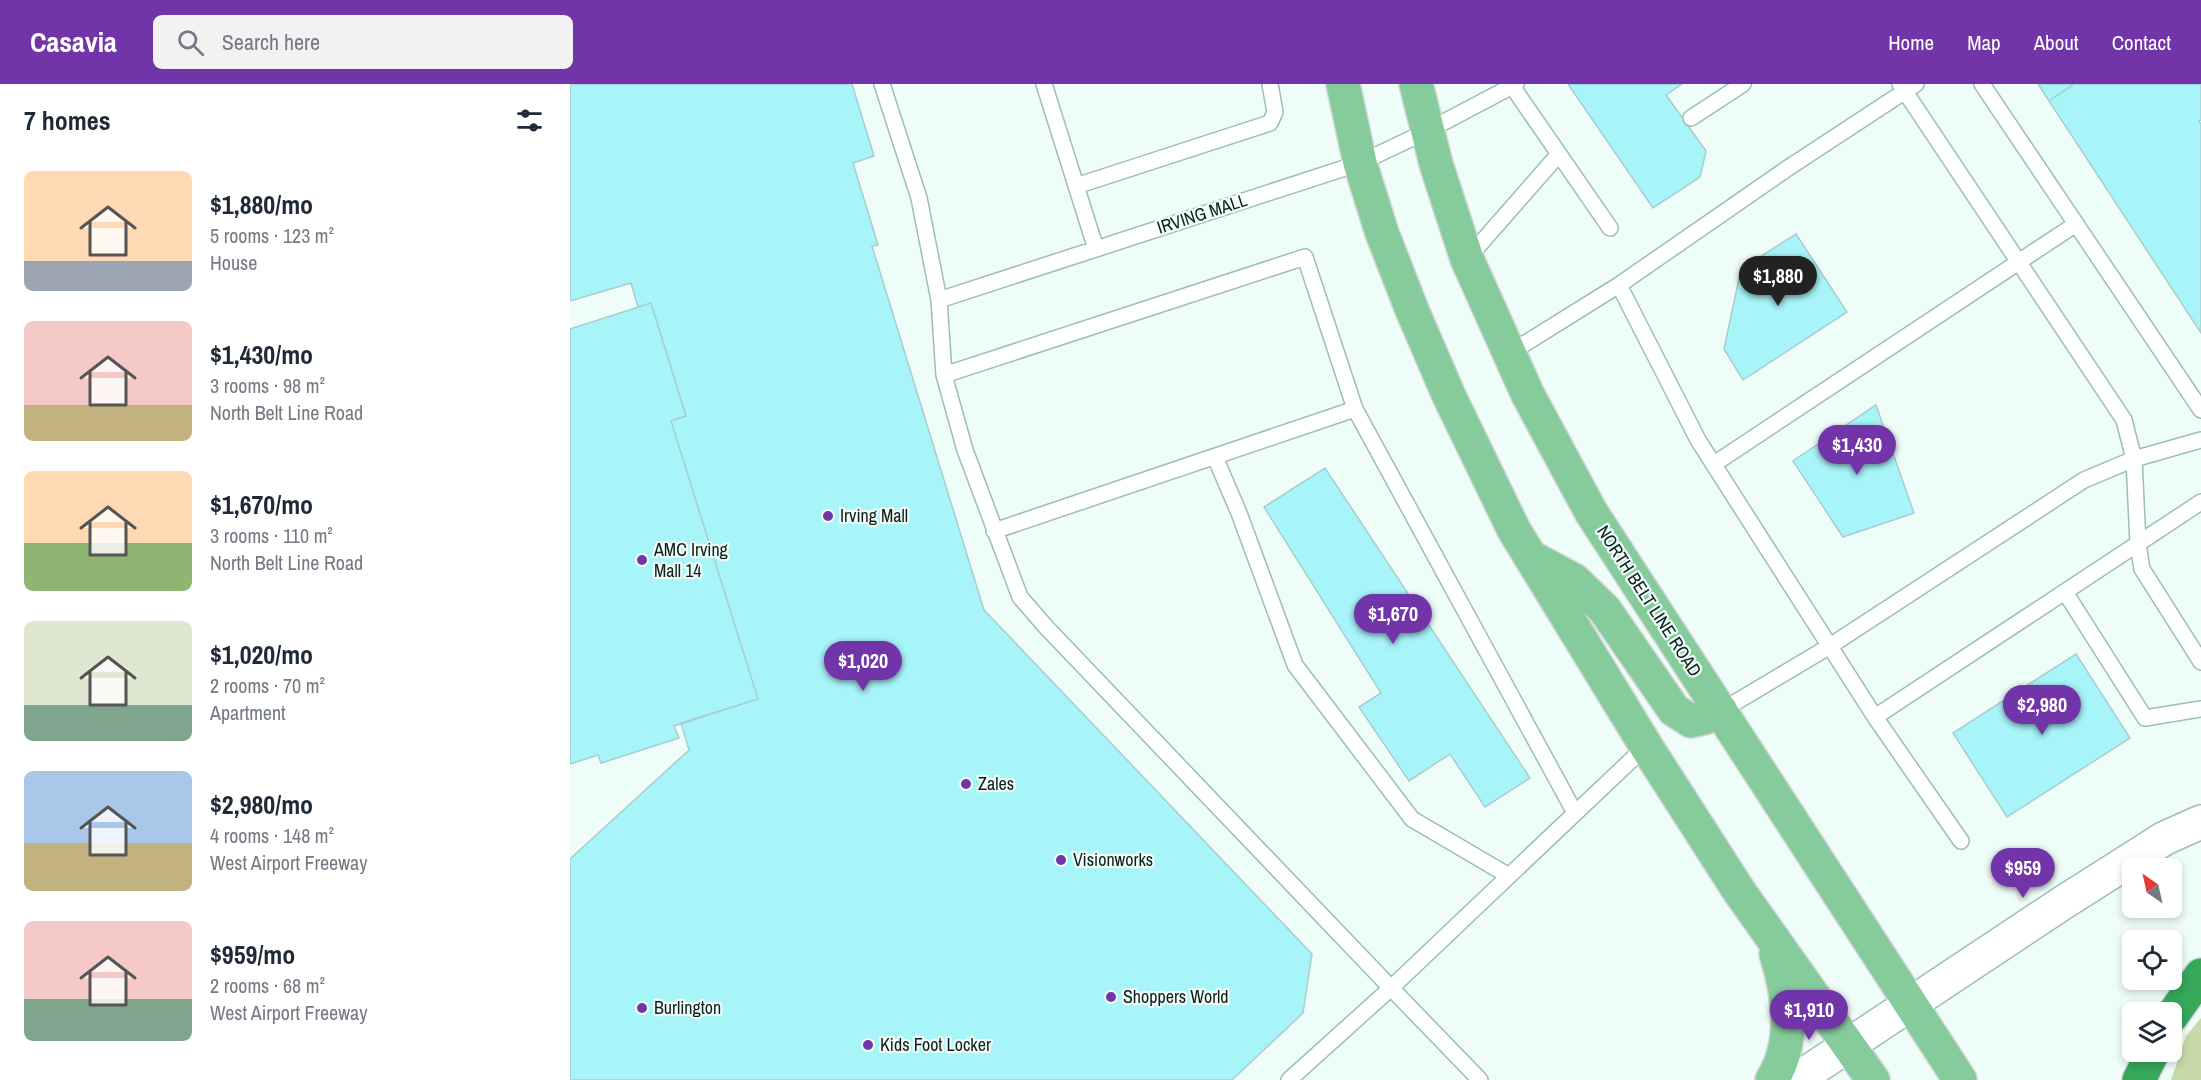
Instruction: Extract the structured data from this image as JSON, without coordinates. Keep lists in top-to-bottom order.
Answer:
{
  "streets": {
    "main road": ["NORTH BELT LINE ROAD"],
    "lane": ["IRVING MALL"]
  },
  "crossings": [
    ["IRVING MALL", "NORTH BELT LINE ROAD"]
  ],
  "places": [
    "Irving Mall",
    "AMC Irving Mall 14",
    "Zales",
    "Visionworks",
    "Shoppers World",
    "Burlington",
    "Kids Foot Locker"
  ],
  "north": "top left",
  "page": {
    "header": "Casavia",
    "search": "Search here",
    "nav": [
      "Home",
      "Map",
      "About",
      "Contact"
    ],
    "heading": "7 homes",
    "list": [
      {
        "name": "$1,880/mo",
        "note": "5 rooms · 123 m² · House"
      },
      {
        "name": "$1,430/mo",
        "note": "3 rooms · 98 m² · North Belt Line Road"
      },
      {
        "name": "$1,670/mo",
        "note": "3 rooms · 110 m² · North Belt Line Road"
      },
      {
        "name": "$1,020/mo",
        "note": "2 rooms · 70 m² · Apartment"
      },
      {
        "name": "$2,980/mo",
        "note": "4 rooms · 148 m² · West Airport Freeway"
      },
      {
        "name": "$959/mo",
        "note": "2 rooms · 68 m² · West Airport Freeway"
      }
    ],
    "price": [
      "$1,880",
      "$1,430",
      "$1,670",
      "$1,020",
      "$2,980",
      "$959",
      "$1,910"
    ]
  }
}
